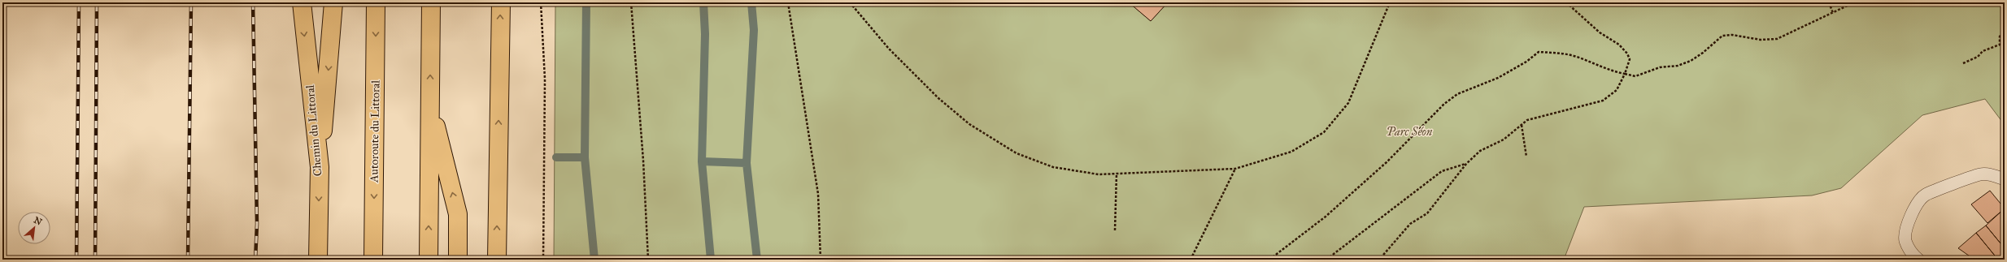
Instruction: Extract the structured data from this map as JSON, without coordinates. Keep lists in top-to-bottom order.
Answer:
{
  "streets": {
    "main road": ["Chemin du Littoral", "Autoroute du Littoral"]
  },
  "parks": ["Parc Séon"],
  "north": "top right"
}
